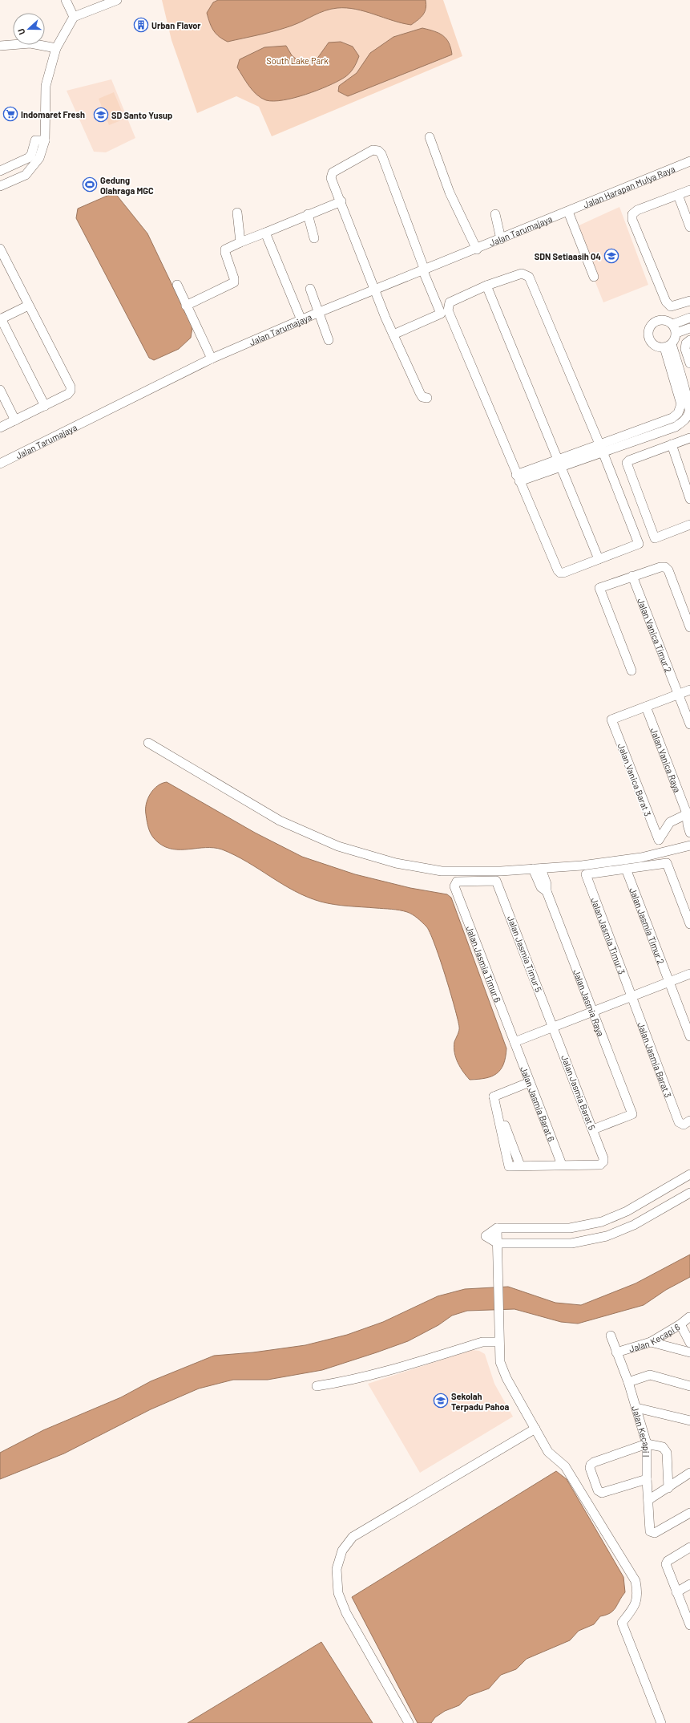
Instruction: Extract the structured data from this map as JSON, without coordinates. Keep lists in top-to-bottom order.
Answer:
{
  "streets": {
    "street": [
      "Jalan Harapan Mulya Raya",
      "Jalan Tarumajaya",
      "Jalan Vanica Timur 2",
      "Jalan Vanica Raya",
      "Jalan Vanica Barat 3",
      "Jalan Jasmia Timur 2",
      "Jalan Jasmia Timur 3",
      "Jalan Jasmia Timur 5",
      "Jalan Jasmia Timur 6",
      "Jalan Jasmia Raya",
      "Jalan Jasmia Barat 3",
      "Jalan Jasmia Barat 5",
      "Jalan Jasmia Barat 6",
      "Jalan Kecapi 6",
      "Jalan Kecapi I"
    ]
  },
  "crossings": [
    ["Jalan Harapan Mulya Raya", "Jalan Tarumajaya"],
    ["Jalan Vanica Raya", "Jalan Vanica Barat 3"],
    ["Jalan Jasmia Timur 2", "Jalan Jasmia Timur 3"],
    ["Jalan Jasmia Timur 3", "Jalan Jasmia Barat 3"],
    ["Jalan Jasmia Timur 5", "Jalan Jasmia Timur 6"],
    ["Jalan Jasmia Timur 5", "Jalan Jasmia Barat 5"],
    ["Jalan Jasmia Timur 6", "Jalan Jasmia Barat 6"],
    ["Jalan Jasmia Raya", "Jalan Jasmia Barat 5"],
    ["Jalan Jasmia Barat 5", "Jalan Jasmia Barat 6"],
    ["Jalan Kecapi 6", "Jalan Kecapi I"]
  ],
  "parks": ["South Lake Park"],
  "places": {
    "building": ["Urban Flavor"],
    "supermarket": ["Indomaret Fresh"],
    "school or university": ["SD Santo Yusup", "SDN Setiaasih 04", "Sekolah Terpadu Pahoa"],
    "sports": ["Gedung Olahraga MGC"]
  },
  "north": "left"
}
